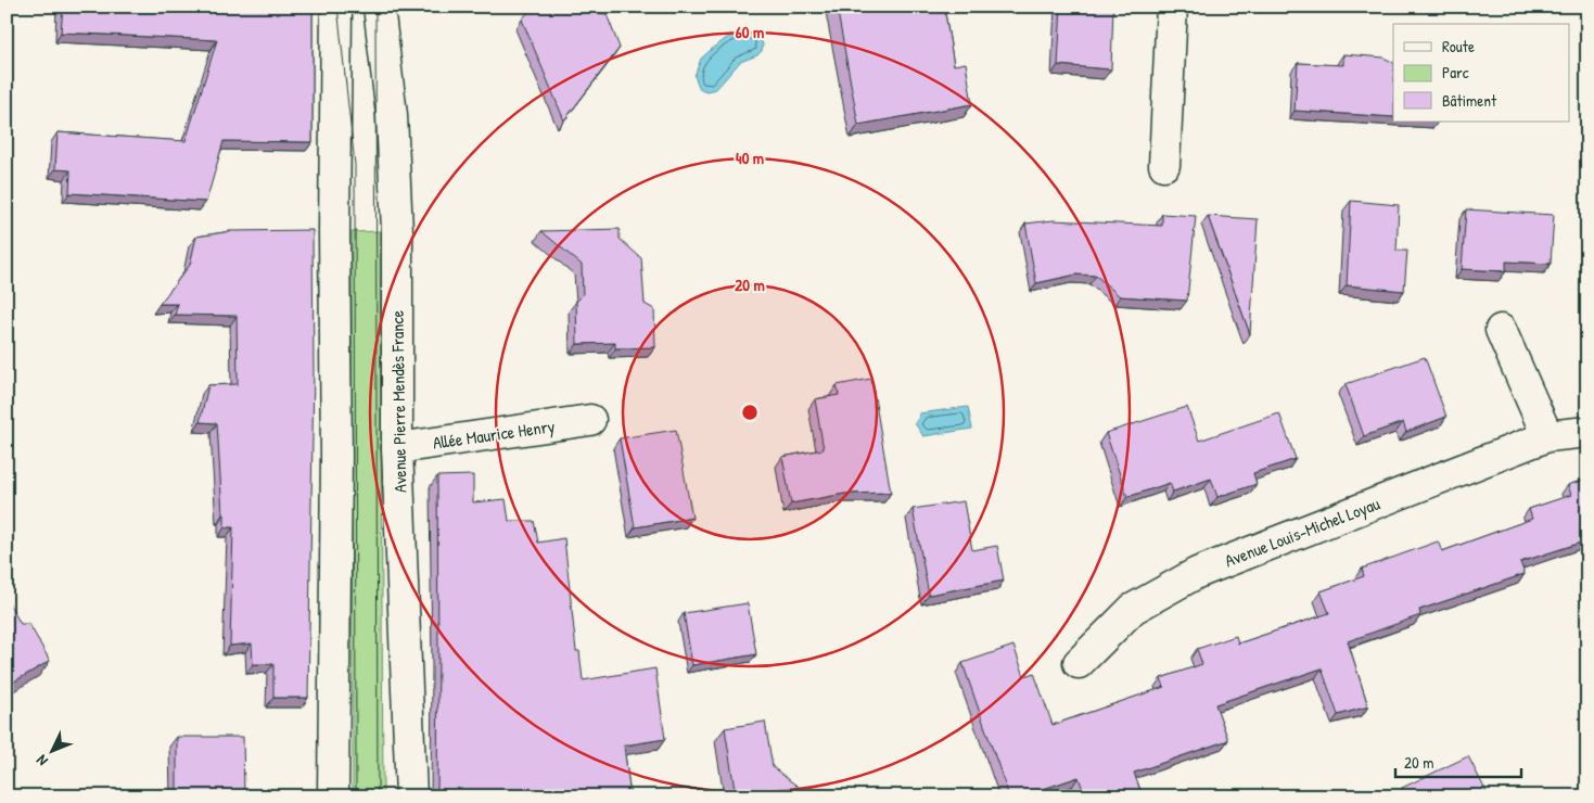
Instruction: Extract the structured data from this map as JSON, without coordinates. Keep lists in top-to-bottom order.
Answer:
{
  "streets": {
    "main road": ["Avenue Pierre Mendès France", "Allée Maurice Henry", "Avenue Louis-Michel Loyau"]
  },
  "crossings": [
    ["Avenue Pierre Mendès France", "Allée Maurice Henry"]
  ],
  "legend": ["Route", "Parc", "Bâtiment"],
  "scale_bar": "20 m",
  "north": "bottom left",
  "rings": ["60 m", "40 m", "20 m"]
}
